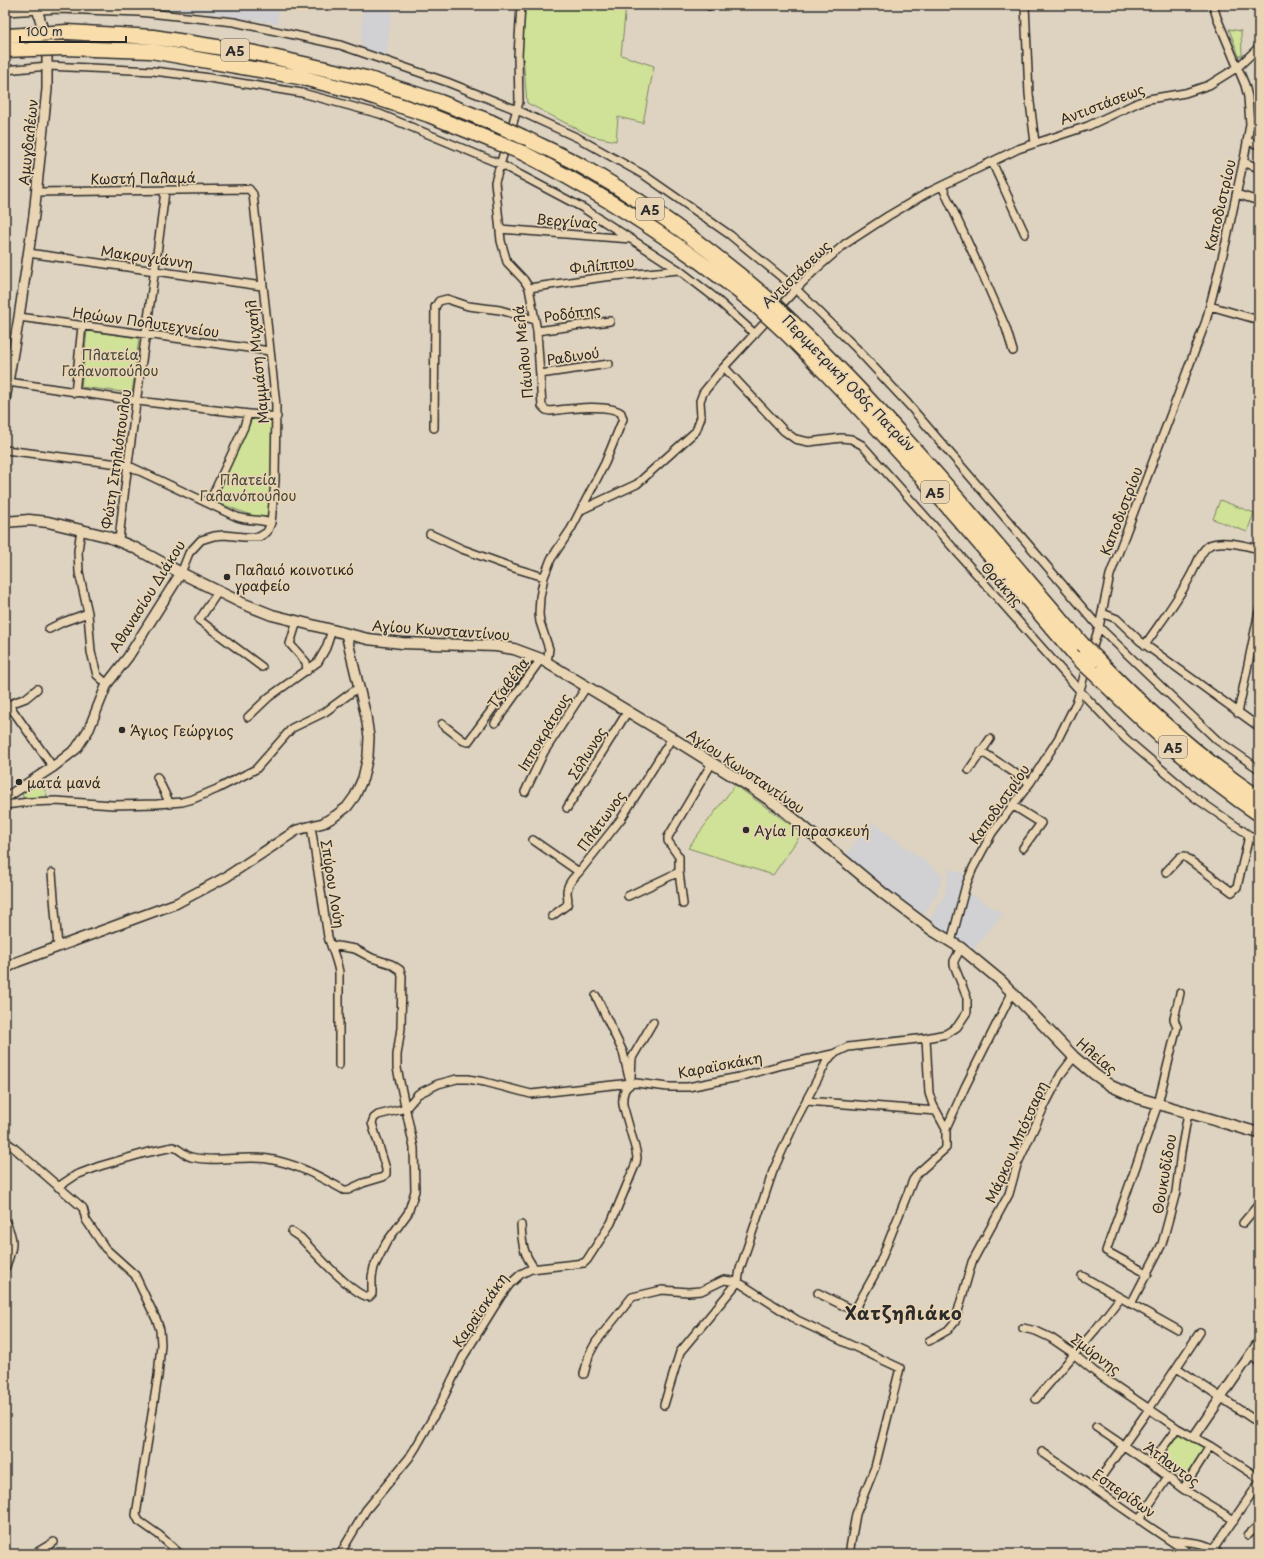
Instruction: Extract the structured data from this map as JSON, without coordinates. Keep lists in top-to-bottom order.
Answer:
{
  "streets": {
    "highway": ["Α5", "Περιμετρική Οδός Πατρών"],
    "main road": ["Αγίου Κωνσταντίνου", "Ηλείας"],
    "street": [
      "Αντιστάσεως",
      "Αμυγδαλέων",
      "Κωστή Παλαμά",
      "Καποδιστρίου",
      "Βεργίνας",
      "Μακρυγιάννη",
      "Φιλίππου",
      "Ροδόπης",
      "Ηρώων Πολυτεχνείου",
      "Πάυλου Μελά",
      "Ραδινού",
      "Μαμμάση Μιχαήλ",
      "Φώτη Σπηλιόπουλου",
      "Θράκης",
      "Αθανασίου Διάκου",
      "Τζαβέλα",
      "Ιπποκράτους",
      "Σόλωνος",
      "Πλάτωνος",
      "Σπύρου Λούη",
      "Καραϊσκάκη",
      "Μάρκου Μπότσαρη",
      "Θουκυδίδου",
      "Σμύρνης",
      "Άτλαντος",
      "Εσπερίδων"
    ]
  },
  "crossings": [
    ["Αντιστάσεως", "Καποδιστρίου"],
    ["Αντιστάσεως", "Πάυλου Μελά"],
    ["Αντιστάσεως", "Θράκης"],
    ["Αμυγδαλέων", "Κωστή Παλαμά"],
    ["Αμυγδαλέων", "Μακρυγιάννη"],
    ["Αμυγδαλέων", "Ηρώων Πολυτεχνείου"],
    ["Κωστή Παλαμά", "Μαμμάση Μιχαήλ"],
    ["Κωστή Παλαμά", "Φώτη Σπηλιόπουλου"],
    ["Καποδιστρίου", "Θράκης"],
    ["Καποδιστρίου", "Αγίου Κωνσταντίνου"],
    ["Καποδιστρίου", "Ηλείας"],
    ["Βεργίνας", "Πάυλου Μελά"],
    ["Μακρυγιάννη", "Μαμμάση Μιχαήλ"],
    ["Μακρυγιάννη", "Φώτη Σπηλιόπουλου"],
    ["Φιλίππου", "Πάυλου Μελά"],
    ["Ροδόπης", "Πάυλου Μελά"],
    ["Ηρώων Πολυτεχνείου", "Μαμμάση Μιχαήλ"],
    ["Ηρώων Πολυτεχνείου", "Φώτη Σπηλιόπουλου"],
    ["Πάυλου Μελά", "Ραδινού"],
    ["Μαμμάση Μιχαήλ", "Αθανασίου Διάκου"],
    ["Φώτη Σπηλιόπουλου", "Αγίου Κωνσταντίνου"],
    ["Αθανασίου Διάκου", "Αγίου Κωνσταντίνου"],
    ["Αγίου Κωνσταντίνου", "Τζαβέλα"],
    ["Αγίου Κωνσταντίνου", "Ιπποκράτους"],
    ["Αγίου Κωνσταντίνου", "Σόλωνος"],
    ["Αγίου Κωνσταντίνου", "Πλάτωνος"],
    ["Αγίου Κωνσταντίνου", "Ηλείας"],
    ["Ηλείας", "Καραϊσκάκη"],
    ["Ηλείας", "Μάρκου Μπότσαρη"],
    ["Ηλείας", "Θουκυδίδου"]
  ],
  "districts": ["Χατζηλιάκο"],
  "parks": ["Πλατεία Γαλανοπούλου", "Πλατεία Γαλανόπουλου"],
  "places": [
    "Παλαιό κοινοτικό γραφείο",
    "Άγιος Γεώργιος",
    "ματά μανά",
    "Αγία Παρασκευή"
  ],
  "scale_bar": "100 m"
}
